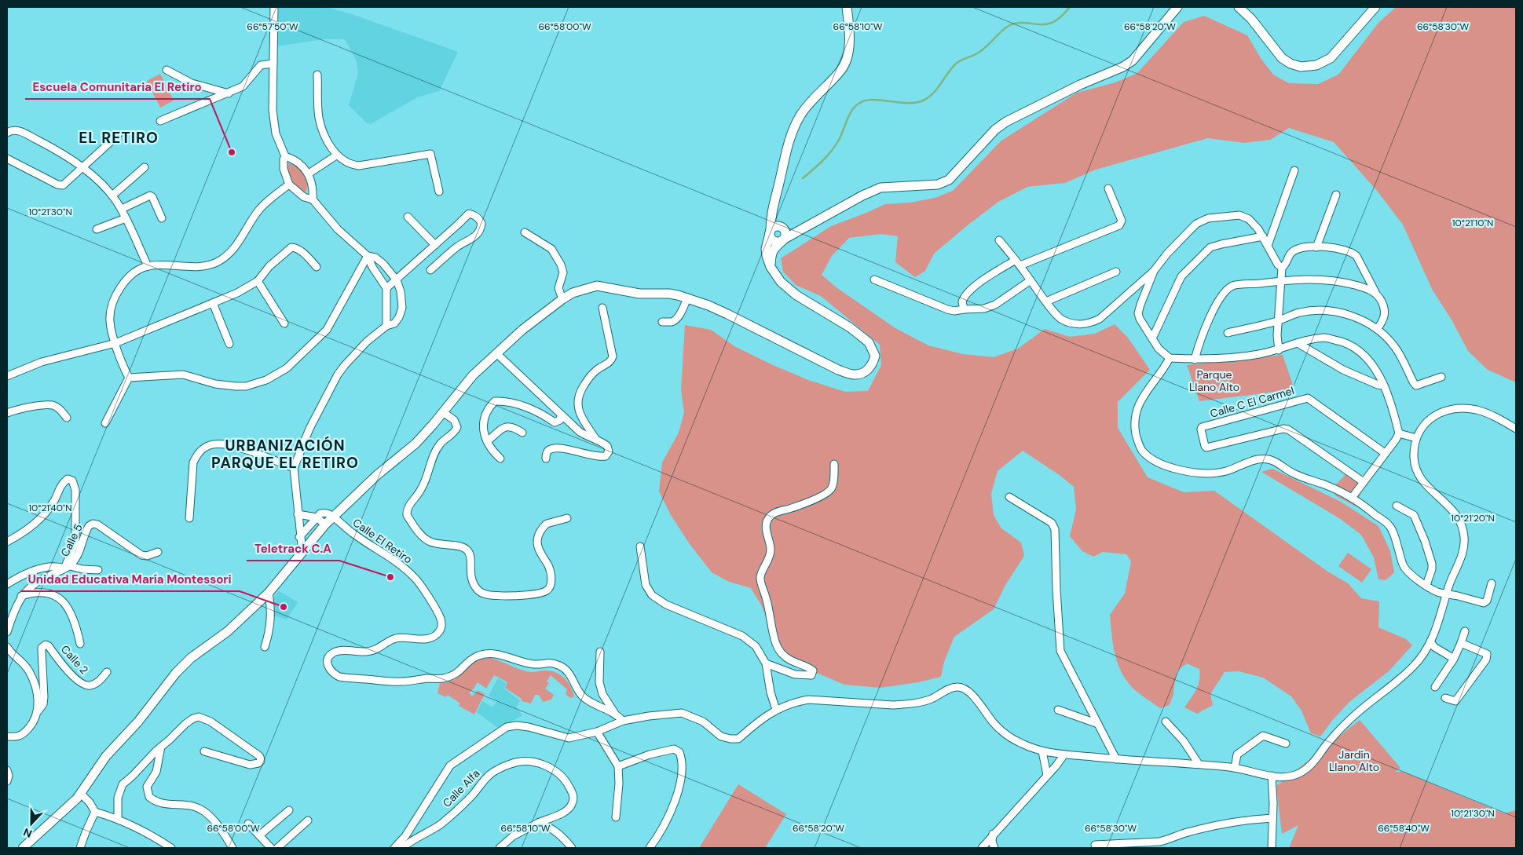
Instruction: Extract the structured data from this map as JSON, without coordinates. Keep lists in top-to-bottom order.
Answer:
{
  "streets": {
    "street": [
      "Calle C El Carmel",
      "Calle 5",
      "Calle El Retiro",
      "Calle 2",
      "Calle Alfa"
    ]
  },
  "districts": ["EL RETIRO", "URBANIZACIÓN PARQUE EL RETIRO"],
  "parks": ["Parque Llano Alto", "Jardín Llano Alto"],
  "places": ["Escuela Comunitaria El Retiro", "Teletrack C.A", "Unidad Educativa María Montessori"],
  "north": "bottom",
  "coordinates": [
    "66°58'20\"W",
    "66°57'50\"W",
    "66°58'00\"W",
    "66°58'10\"W",
    "66°58'30\"W",
    "10°21'30\"N",
    "10°21'10\"N",
    "10°21'40\"N",
    "10°21'20\"N",
    "66°58'40\"W"
  ]
}
